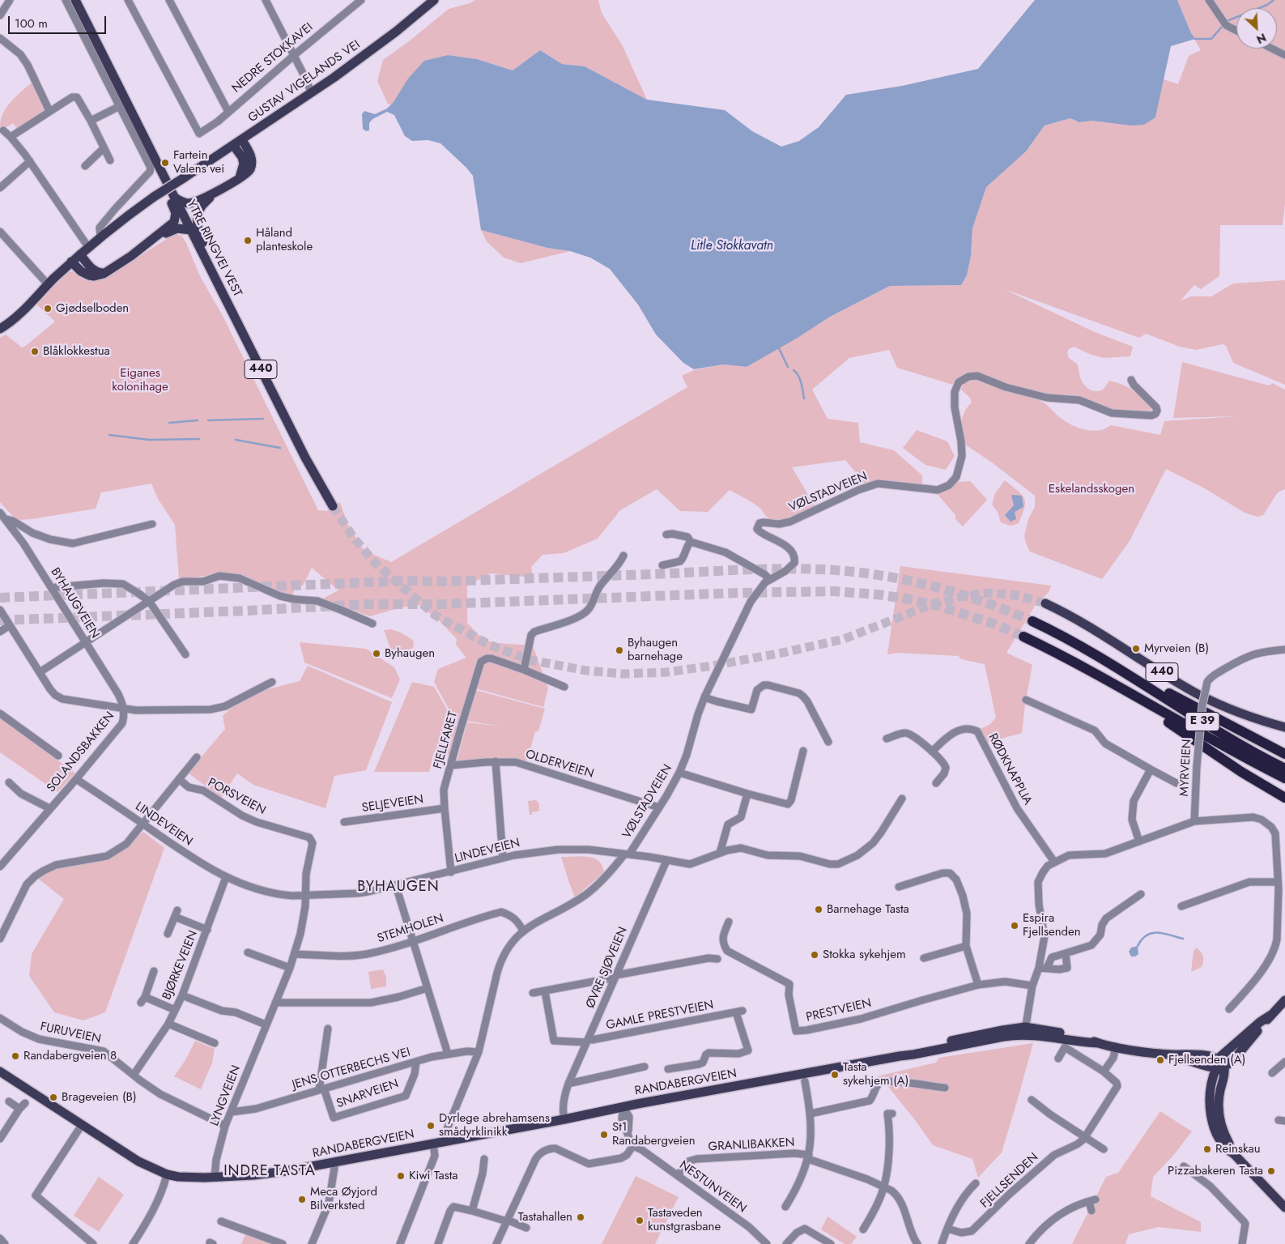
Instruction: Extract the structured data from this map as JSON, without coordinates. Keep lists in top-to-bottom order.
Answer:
{
  "streets": {
    "highway": ["E 39"],
    "main road": [
      "GUSTAV VIGELANDS VEI",
      "YTRE RINGVEI VEST",
      "440",
      "RANDABERGVEIEN"
    ],
    "street": [
      "NEDRE STOKKAVEI",
      "VØLSTADVEIEN",
      "BYHAUGVEIEN",
      "FJELLFARET",
      "SOLANDSBAKKEN",
      "OLDERVEIEN",
      "MYRVEIEN",
      "RØDKNAPPLIA",
      "PORSVEIEN",
      "SELJEVEIEN",
      "LINDEVEIEN",
      "STEMHOLEN",
      "BJØRKEVEIEN",
      "ØVRE SJØVEIEN",
      "PRESTVEIEN",
      "GAMLE PRESTVEIEN",
      "FURUVEIEN",
      "JENS OTTERBECHS VEI",
      "SNARVEIEN",
      "LYNGVEIEN",
      "GRANLIBAKKEN",
      "FJELLSENDEN",
      "NESTUNVEIEN"
    ]
  },
  "crossings": [
    ["GUSTAV VIGELANDS VEI", "440"],
    ["YTRE RINGVEI VEST", "440"],
    ["VØLSTADVEIEN", "OLDERVEIEN"],
    ["VØLSTADVEIEN", "LINDEVEIEN"],
    ["VØLSTADVEIEN", "STEMHOLEN"],
    ["VØLSTADVEIEN", "JENS OTTERBECHS VEI"],
    ["VØLSTADVEIEN", "RANDABERGVEIEN"],
    ["BYHAUGVEIEN", "SOLANDSBAKKEN"],
    ["FJELLFARET", "OLDERVEIEN"],
    ["FJELLFARET", "SELJEVEIEN"],
    ["FJELLFARET", "LINDEVEIEN"],
    ["SOLANDSBAKKEN", "LINDEVEIEN"],
    ["PORSVEIEN", "LYNGVEIEN"],
    ["LINDEVEIEN", "BJØRKEVEIEN"],
    ["LINDEVEIEN", "ØVRE SJØVEIEN"],
    ["LINDEVEIEN", "LYNGVEIEN"],
    ["STEMHOLEN", "LYNGVEIEN"],
    ["BJØRKEVEIEN", "FURUVEIEN"],
    ["ØVRE SJØVEIEN", "GAMLE PRESTVEIEN"],
    ["ØVRE SJØVEIEN", "RANDABERGVEIEN"],
    ["FURUVEIEN", "LYNGVEIEN"],
    ["JENS OTTERBECHS VEI", "SNARVEIEN"],
    ["JENS OTTERBECHS VEI", "LYNGVEIEN"],
    ["RANDABERGVEIEN", "LYNGVEIEN"],
    ["GRANLIBAKKEN", "NESTUNVEIEN"]
  ],
  "districts": ["BYHAUGEN", "INDRE TASTA"],
  "water": ["Litle Stokkavatn"],
  "parks": ["Eiganes kolonihage", "Eskelandsskogen"],
  "places": [
    "Fartein Valens vei",
    "Håland planteskole",
    "Gjødselboden",
    "Blåklokkestua",
    "Myrveien (B)",
    "Byhaugen barnehage",
    "Byhaugen",
    "Barnehage Tasta",
    "Espira Fjellsenden",
    "Stokka sykehjem",
    "Randabergveien 8",
    "Fjellsenden (A)",
    "Tasta sykehjem (A)",
    "Brageveien (B)",
    "Dyrlege abrehamsens smådyrklinikk",
    "St1 Randabergveien",
    "Reinskau",
    "Pizzabakeren Tasta",
    "Kiwi Tasta",
    "Meca Øyjord Bilverksted",
    "Tastahallen",
    "Tastaveden kunstgrasbane"
  ],
  "scale_bar": "100 m",
  "north": "bottom right"
}
